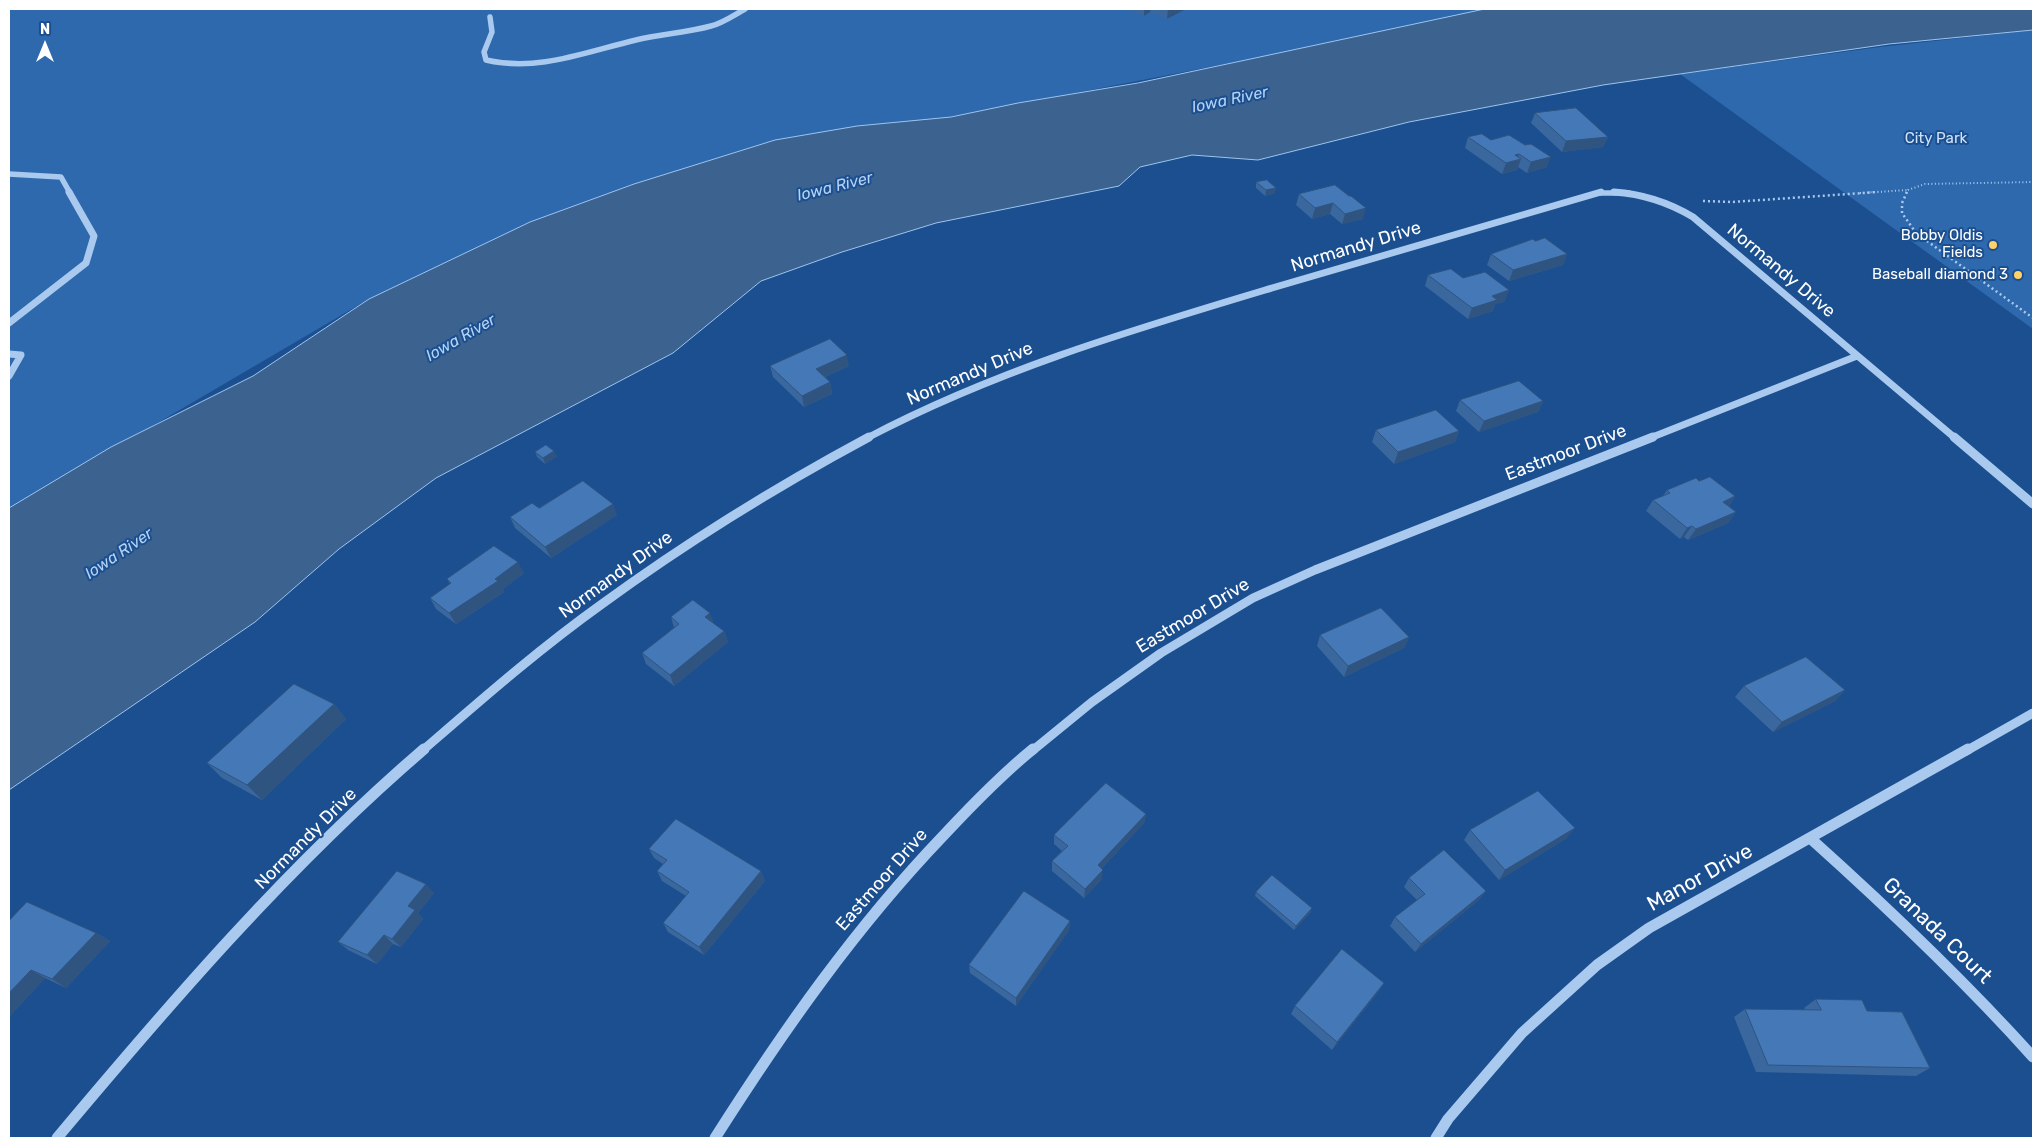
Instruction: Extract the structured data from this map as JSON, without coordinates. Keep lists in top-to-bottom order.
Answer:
{
  "streets": {
    "street": [
      "Normandy Drive",
      "Eastmoor Drive",
      "Manor Drive",
      "Granada Court"
    ]
  },
  "crossings": [
    ["Normandy Drive", "Eastmoor Drive"],
    ["Manor Drive", "Granada Court"]
  ],
  "water": ["Iowa River"],
  "parks": ["City Park"],
  "places": ["Bobby Oldis Fields", "Baseball diamond 3"],
  "north": "top"
}
